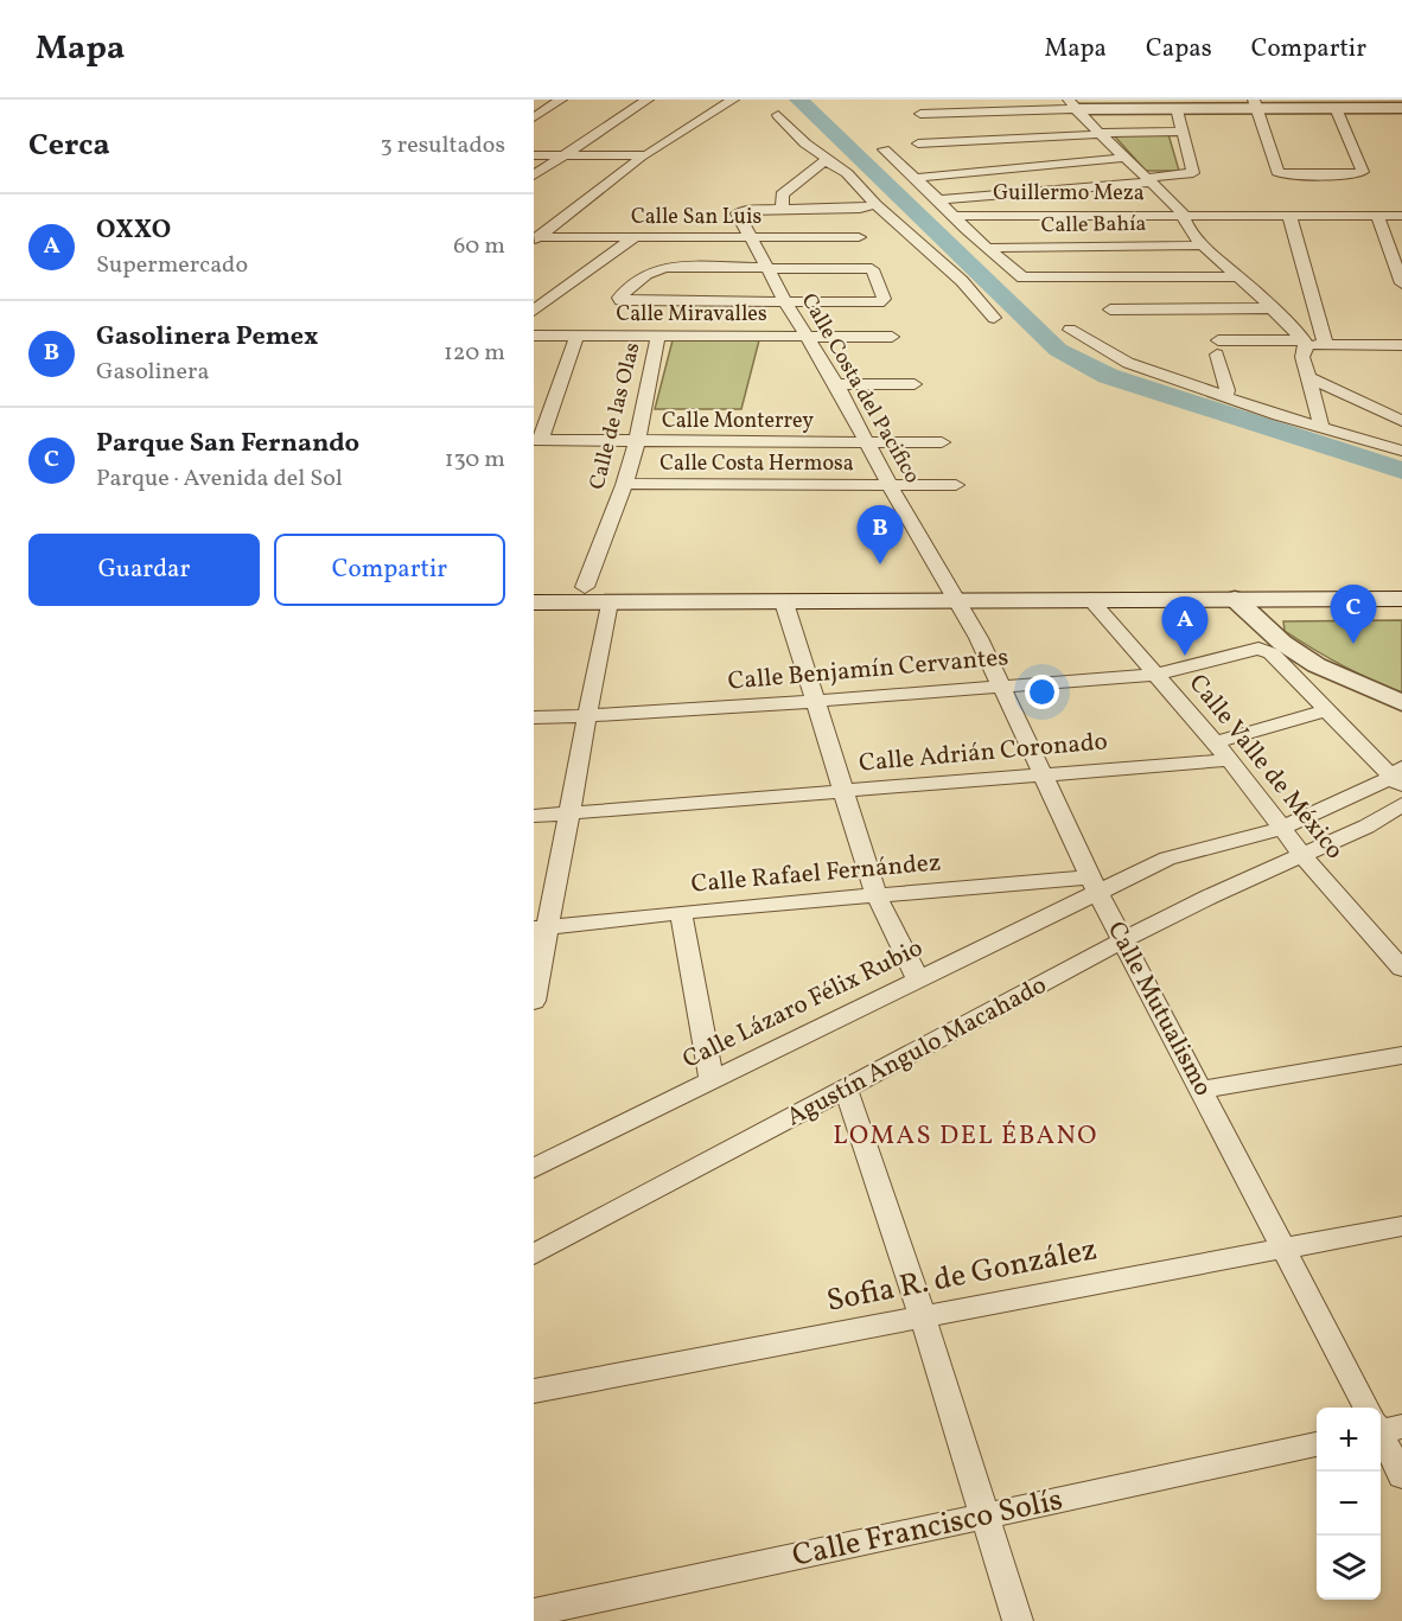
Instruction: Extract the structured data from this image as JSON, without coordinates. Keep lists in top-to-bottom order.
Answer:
{
  "streets": {
    "street": [
      "Guillermo Meza",
      "Calle San Luis",
      "Calle Bahía",
      "Calle Miravalles",
      "Calle Costa del Pacifico",
      "Calle de las Olas",
      "Calle Monterrey",
      "Calle Costa Hermosa",
      "Calle Benjamín Cervantes",
      "Calle Adrián Coronado",
      "Calle Valle de México",
      "Calle Rafael Fernández",
      "Calle Lázaro Félix Rubio",
      "Calle Mutualismo",
      "Agustín Angulo Macahado",
      "Sofia R. de González",
      "Calle Francisco Solís"
    ]
  },
  "crossings": [
    ["Calle San Luis", "Calle Costa del Pacifico"],
    ["Calle Miravalles", "Calle Costa del Pacifico"],
    ["Calle Miravalles", "Calle de las Olas"],
    ["Calle Costa del Pacifico", "Calle Monterrey"],
    ["Calle Costa del Pacifico", "Calle Costa Hermosa"],
    ["Calle Costa del Pacifico", "Calle Mutualismo"],
    ["Calle de las Olas", "Calle Monterrey"],
    ["Calle de las Olas", "Calle Costa Hermosa"],
    ["Calle Benjamín Cervantes", "Calle Valle de México"],
    ["Calle Benjamín Cervantes", "Calle Mutualismo"],
    ["Calle Adrián Coronado", "Calle Valle de México"],
    ["Calle Adrián Coronado", "Calle Mutualismo"],
    ["Calle Valle de México", "Calle Lázaro Félix Rubio"],
    ["Calle Valle de México", "Agustín Angulo Macahado"],
    ["Calle Rafael Fernández", "Calle Lázaro Félix Rubio"],
    ["Calle Rafael Fernández", "Calle Mutualismo"],
    ["Calle Lázaro Félix Rubio", "Calle Mutualismo"],
    ["Calle Mutualismo", "Agustín Angulo Macahado"],
    ["Calle Mutualismo", "Sofia R. de González"]
  ],
  "districts": ["LOMAS DEL ÉBANO"],
  "page": {
    "header": "Mapa",
    "nav": ["Mapa", "Capas", "Compartir"],
    "heading": ["Cerca", "3 resultados"],
    "list": [
      {
        "mark": "A",
        "name": "OXXO",
        "note": "Supermercado",
        "value": "60 m"
      },
      {
        "mark": "B",
        "name": "Gasolinera Pemex",
        "note": "Gasolinera",
        "value": "120 m"
      },
      {
        "mark": "C",
        "name": "Parque San Fernando",
        "note": "Parque · Avenida del Sol",
        "value": "130 m"
      }
    ],
    "pins": ["B", "C", "A"],
    "buttons": ["Guardar", "Compartir"],
    "map_buttons": ["+", "−"]
  }
}
